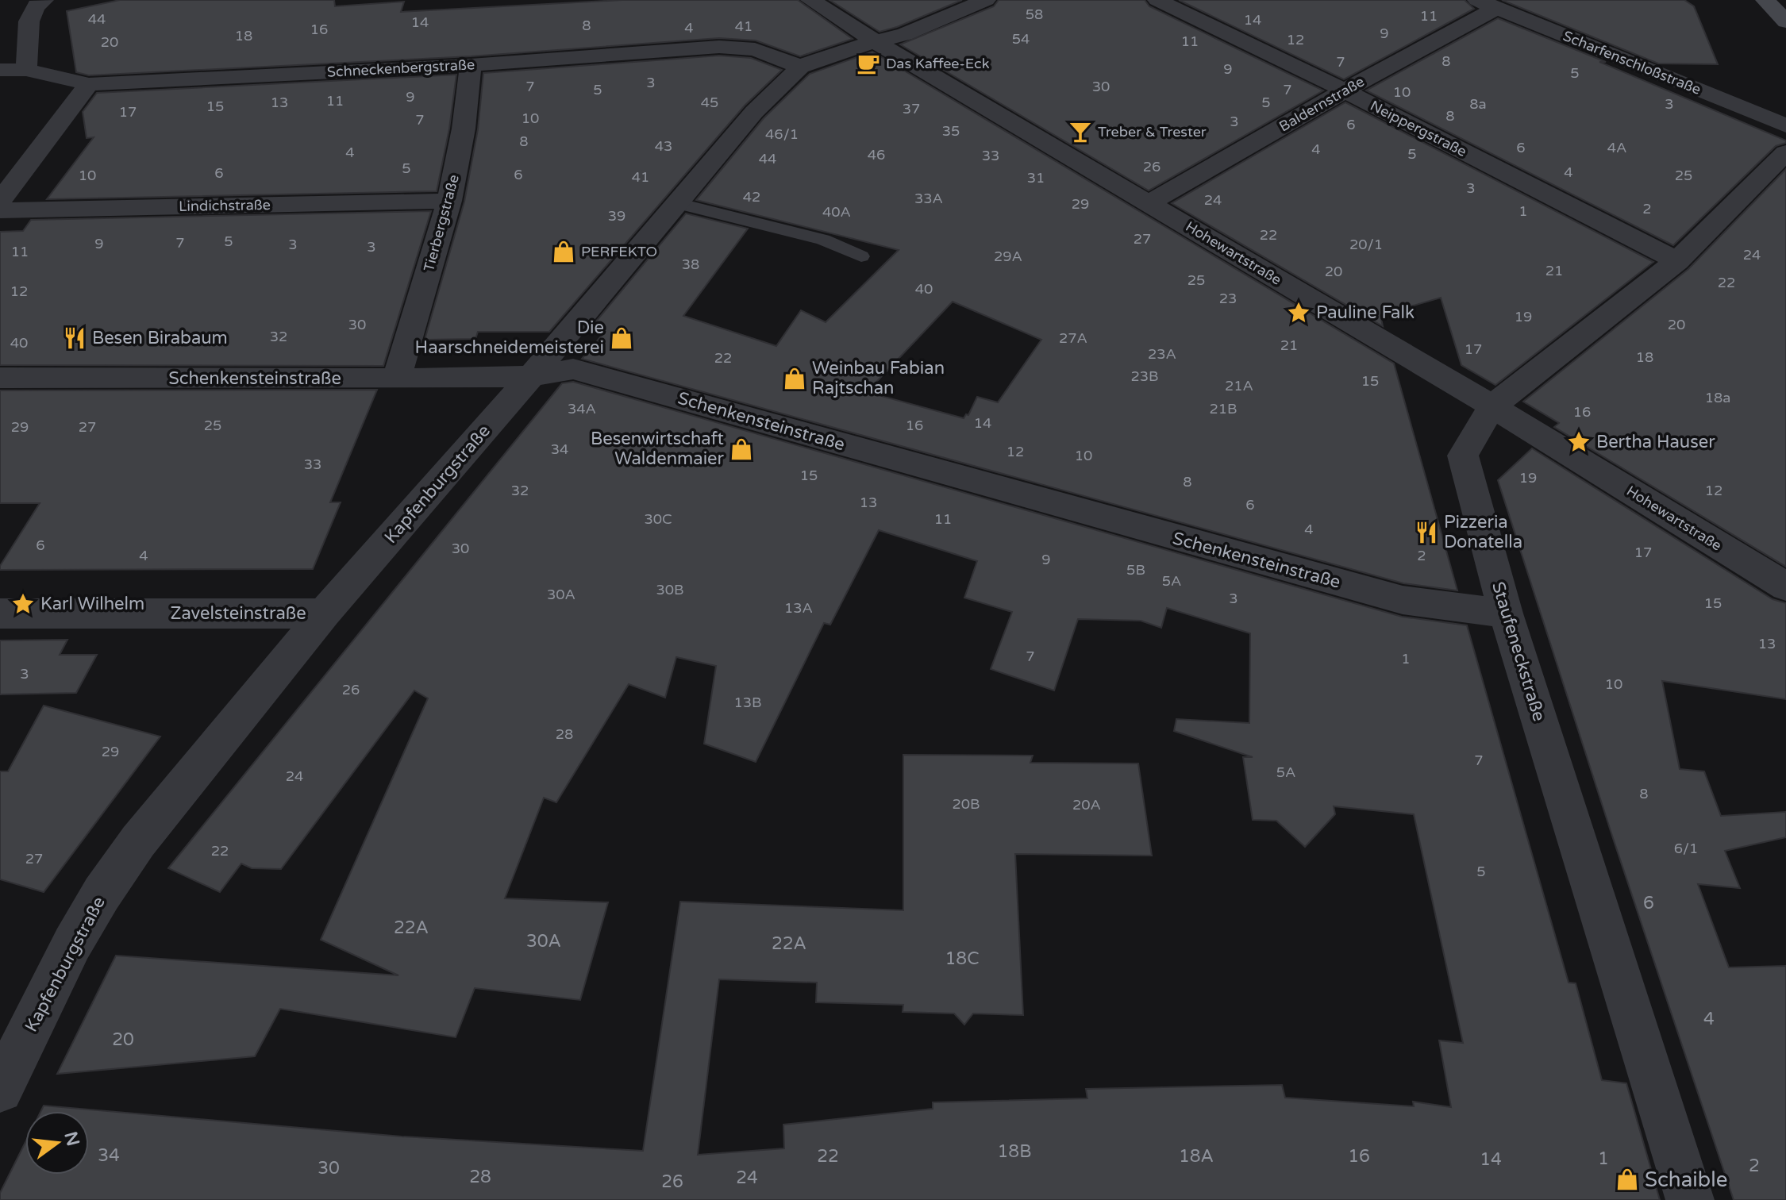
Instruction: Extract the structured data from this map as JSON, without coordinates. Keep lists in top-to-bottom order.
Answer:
{
  "streets": {
    "street": [
      "Scharfenschloßstraße",
      "Schneckenbergstraße",
      "Baldernstraße",
      "Neippergstraße",
      "Lindichstraße",
      "Tierbergstraße",
      "Hohewartstraße",
      "Schenkensteinstraße",
      "Kapfenburgstraße",
      "Zavelsteinstraße",
      "Staufeneckstraße"
    ]
  },
  "crossings": [
    ["Scharfenschloßstraße", "Baldernstraße"],
    ["Schneckenbergstraße", "Tierbergstraße"],
    ["Schneckenbergstraße", "Kapfenburgstraße"],
    ["Baldernstraße", "Neippergstraße"],
    ["Baldernstraße", "Hohewartstraße"],
    ["Neippergstraße", "Staufeneckstraße"],
    ["Lindichstraße", "Tierbergstraße"],
    ["Tierbergstraße", "Schenkensteinstraße"],
    ["Hohewartstraße", "Kapfenburgstraße"],
    ["Hohewartstraße", "Staufeneckstraße"],
    ["Schenkensteinstraße", "Kapfenburgstraße"],
    ["Schenkensteinstraße", "Staufeneckstraße"],
    ["Kapfenburgstraße", "Zavelsteinstraße"]
  ],
  "places": {
    "cafe": ["Das Kaffee-Eck"],
    "bar": ["Treber & Trester"],
    "shop": [
      "PERFEKTO",
      "Die Haarschneidemeisterei",
      "Weinbau Fabian Rajtschan",
      "Besenwirtschaft Waldenmaier",
      "Schaible"
    ],
    "place": ["Pauline Falk", "Bertha Hauser", "Karl Wilhelm"],
    "restaurant": ["Besen Birabaum", "Pizzeria Donatella"]
  },
  "house_numbers": [
    "58",
    "11",
    "44",
    "14",
    "14",
    "8",
    "41",
    "4",
    "16",
    "9",
    "18",
    "54",
    "12",
    "11",
    "20",
    "8",
    "7",
    "9",
    "5",
    "3",
    "7",
    "30",
    "5",
    "7",
    "10",
    "9",
    "11",
    "13",
    "45",
    "5",
    "8a",
    "3",
    "15",
    "37",
    "17",
    "8",
    "10",
    "7",
    "3",
    "6",
    "35",
    "46/1",
    "8",
    "43",
    "6",
    "4A",
    "4",
    "4",
    "5",
    "46",
    "33",
    "44",
    "26",
    "5",
    "4",
    "6",
    "6",
    "10",
    "25",
    "41",
    "31",
    "3",
    "42",
    "33A",
    "24",
    "29",
    "2",
    "1",
    "40A",
    "39",
    "22",
    "27",
    "5",
    "7",
    "9",
    "3",
    "20/1",
    "3",
    "11",
    "24",
    "29A",
    "38",
    "21",
    "20",
    "25",
    "22",
    "40",
    "12",
    "23",
    "19",
    "30",
    "20",
    "32",
    "27A",
    "40",
    "21",
    "17",
    "23A",
    "18",
    "22",
    "23B",
    "15",
    "21A",
    "18a",
    "34A",
    "21B",
    "16",
    "14",
    "25",
    "16",
    "29",
    "27",
    "34",
    "12",
    "10",
    "33",
    "15",
    "19",
    "8",
    "32",
    "12",
    "13",
    "6",
    "30C",
    "11",
    "4",
    "6",
    "30",
    "17",
    "4",
    "2",
    "9",
    "5B",
    "5A",
    "30B",
    "30A",
    "3",
    "15",
    "13A",
    "13",
    "7",
    "1",
    "3",
    "10",
    "26",
    "13B",
    "28",
    "29",
    "7",
    "5A",
    "24",
    "8",
    "20B",
    "20A",
    "6/1",
    "22",
    "27",
    "5",
    "6",
    "22A",
    "30A",
    "22A",
    "18C",
    "4",
    "20",
    "18B",
    "34",
    "22",
    "18A",
    "16",
    "1",
    "14",
    "2",
    "30",
    "28",
    "24",
    "26"
  ],
  "north": "right"
}
